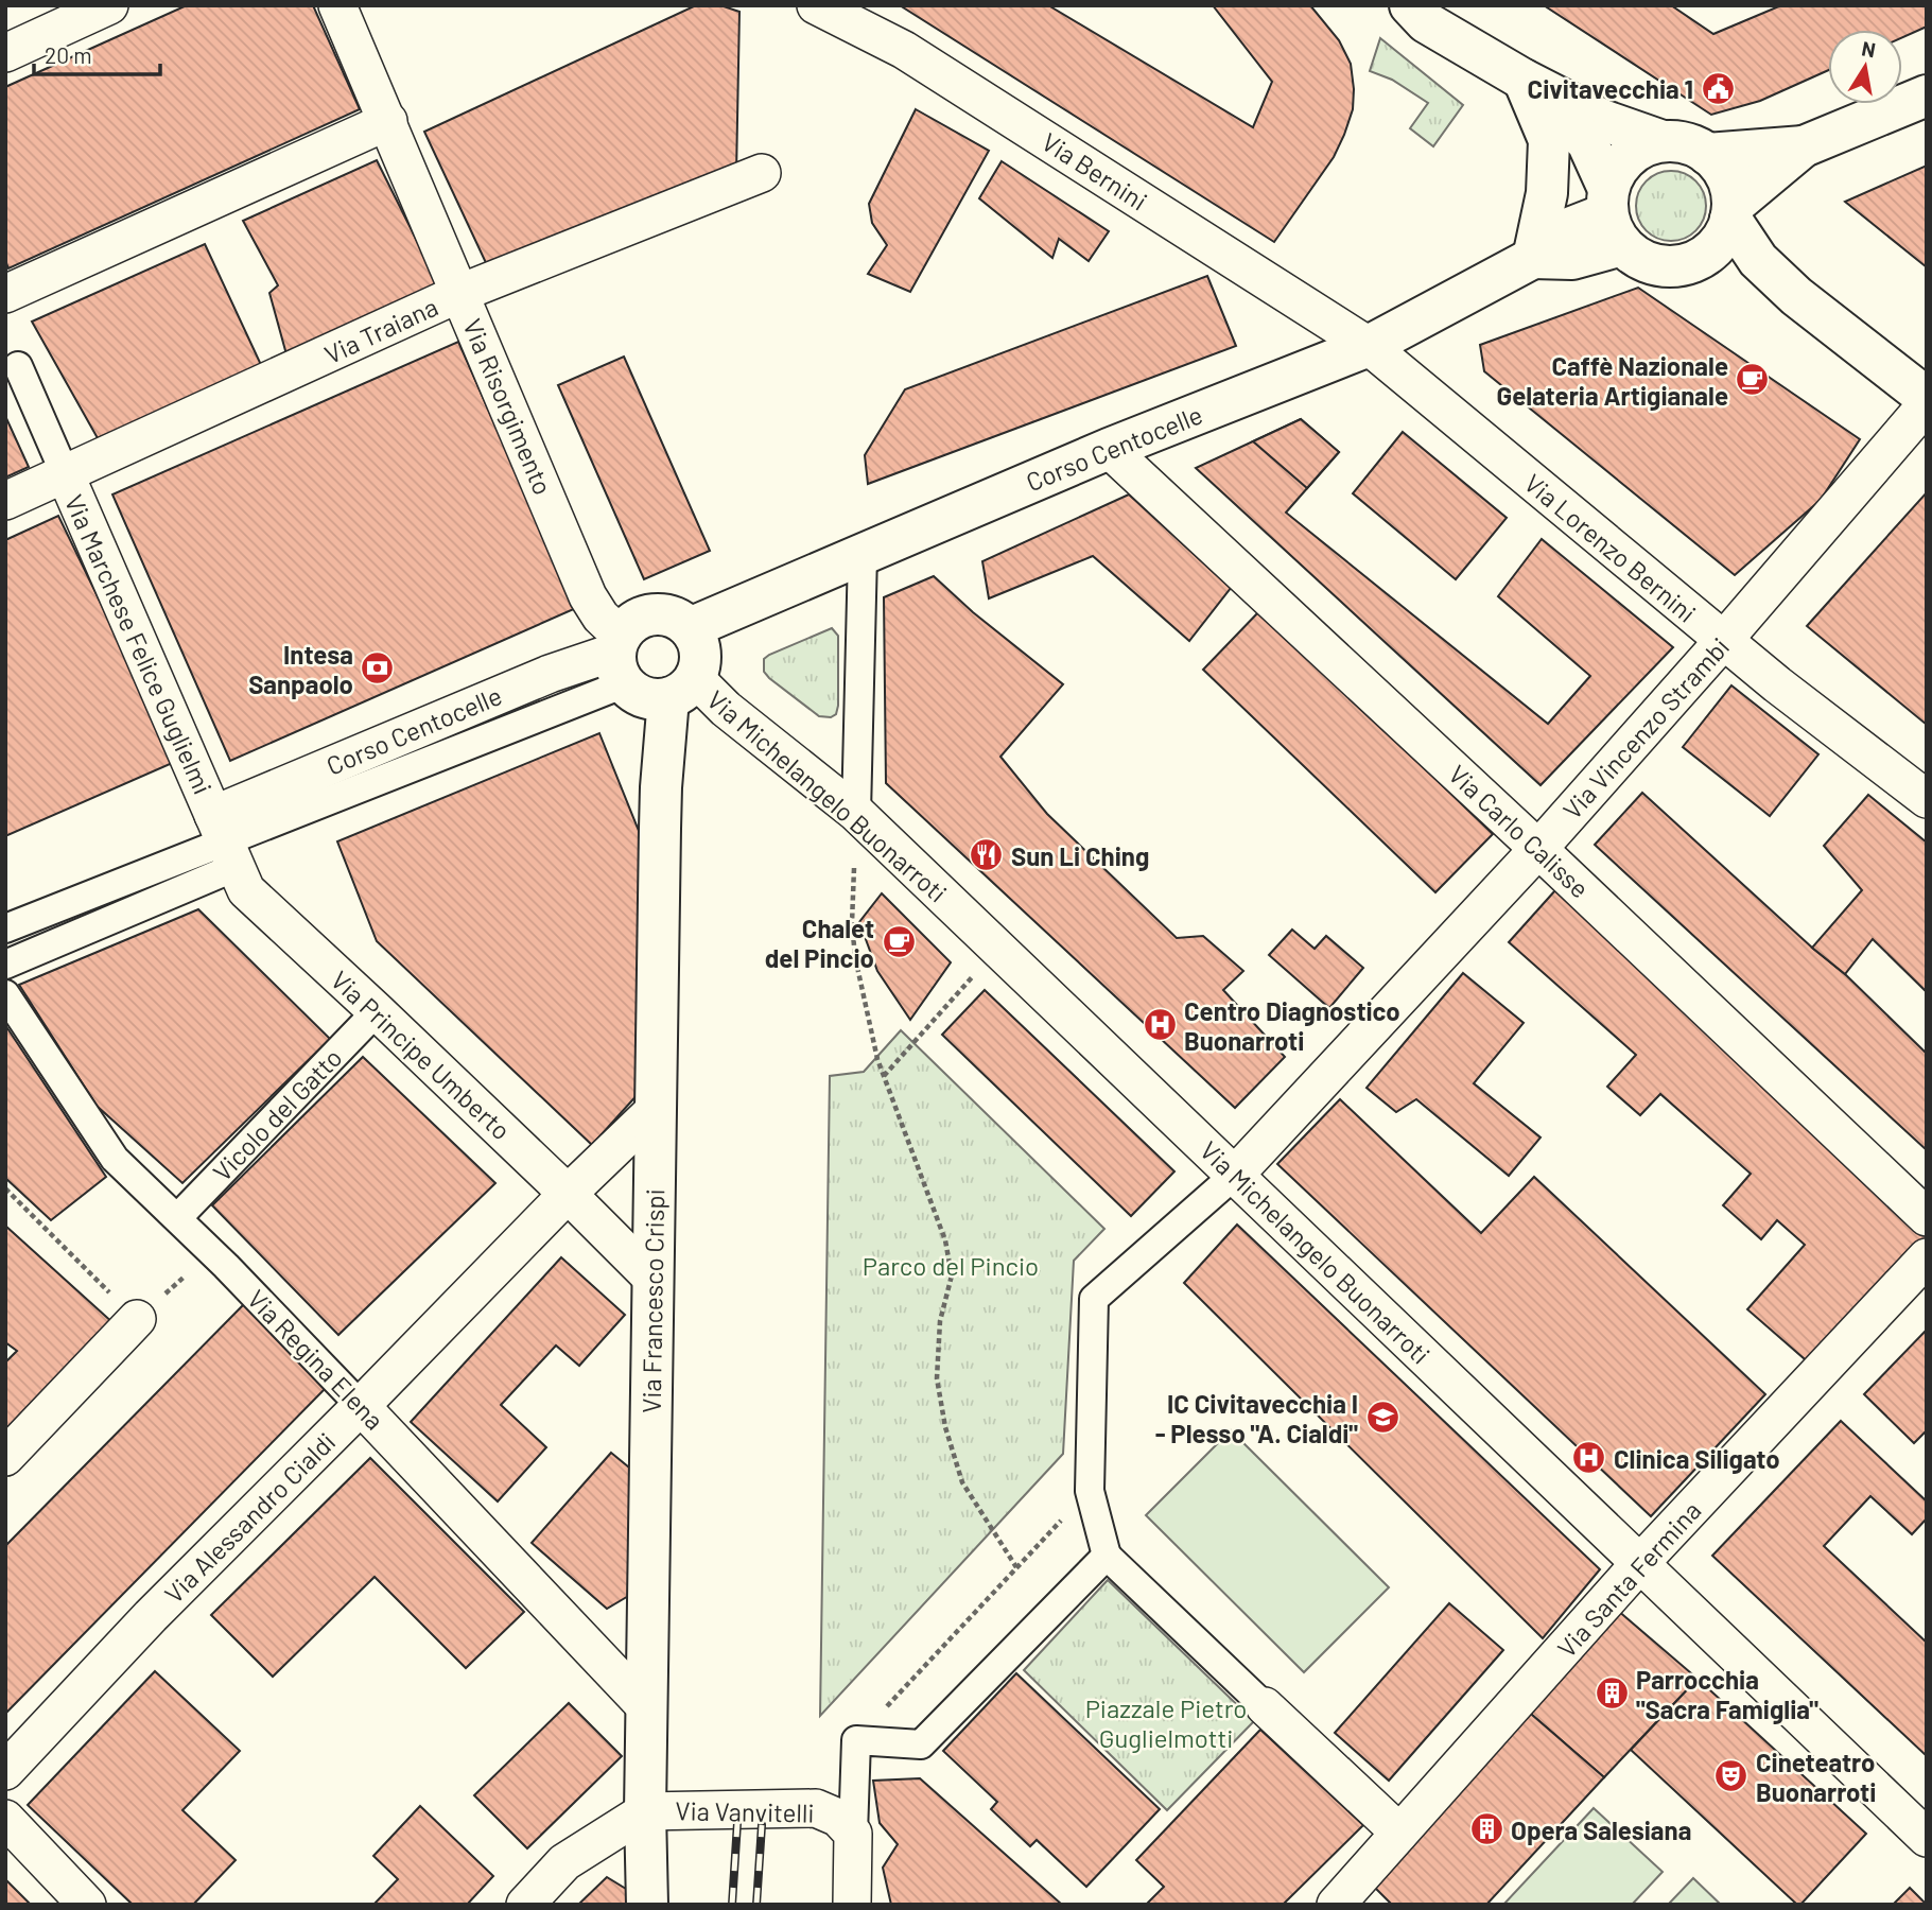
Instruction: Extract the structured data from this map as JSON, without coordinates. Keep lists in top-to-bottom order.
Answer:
{
  "streets": {
    "street": [
      "Via Bernini",
      "Via Traiana",
      "Via Risorgimento",
      "Corso Centocelle",
      "Via Lorenzo Bernini",
      "Via Marchese Felice Guglielmi",
      "Via Vincenzo Strambi",
      "Via Michelangelo Buonarroti",
      "Via Carlo Calisse",
      "Via Principe Umberto",
      "Vicolo del Gatto",
      "Via Francesco Crispi",
      "Via Regina Elena",
      "Via Alessandro Cialdi",
      "Via Santa Fermina",
      "Via Vanvitelli"
    ]
  },
  "crossings": [
    ["Via Bernini", "Corso Centocelle"],
    ["Via Bernini", "Via Lorenzo Bernini"],
    ["Via Traiana", "Via Risorgimento"],
    ["Via Traiana", "Via Marchese Felice Guglielmi"],
    ["Via Risorgimento", "Corso Centocelle"],
    ["Via Risorgimento", "Via Michelangelo Buonarroti"],
    ["Via Risorgimento", "Via Francesco Crispi"],
    ["Corso Centocelle", "Via Lorenzo Bernini"],
    ["Corso Centocelle", "Via Marchese Felice Guglielmi"],
    ["Corso Centocelle", "Via Michelangelo Buonarroti"],
    ["Corso Centocelle", "Via Carlo Calisse"],
    ["Corso Centocelle", "Via Principe Umberto"],
    ["Corso Centocelle", "Via Francesco Crispi"],
    ["Via Lorenzo Bernini", "Via Vincenzo Strambi"],
    ["Via Marchese Felice Guglielmi", "Via Principe Umberto"],
    ["Via Vincenzo Strambi", "Via Michelangelo Buonarroti"],
    ["Via Vincenzo Strambi", "Via Carlo Calisse"],
    ["Via Michelangelo Buonarroti", "Via Francesco Crispi"],
    ["Via Michelangelo Buonarroti", "Via Santa Fermina"],
    ["Via Principe Umberto", "Vicolo del Gatto"],
    ["Via Principe Umberto", "Via Francesco Crispi"],
    ["Via Principe Umberto", "Via Alessandro Cialdi"],
    ["Vicolo del Gatto", "Via Regina Elena"],
    ["Via Francesco Crispi", "Via Regina Elena"],
    ["Via Francesco Crispi", "Via Alessandro Cialdi"],
    ["Via Francesco Crispi", "Via Vanvitelli"],
    ["Via Regina Elena", "Via Alessandro Cialdi"]
  ],
  "parks": ["Parco del Pincio", "Piazzale Pietro Guglielmotti"],
  "places": {
    "public building": ["Civitavecchia 1"],
    "cafe": ["Caffè Nazionale Gelateria Artigianale", "Chalet del Pincio"],
    "bank": ["Intesa Sanpaolo"],
    "restaurant": ["Sun Li Ching"],
    "hospital": ["Centro Diagnostico Buonarroti", "Clinica Siligato"],
    "school or university": ["IC Civitavecchia I - Plesso \"A. Cialdi\""],
    "building": ["Parrocchia \"Sacra Famiglia\"", "Opera Salesiana"],
    "theatre": ["Cineteatro Buonarroti"]
  },
  "scale_bar": "20 m",
  "north": "top"
}
